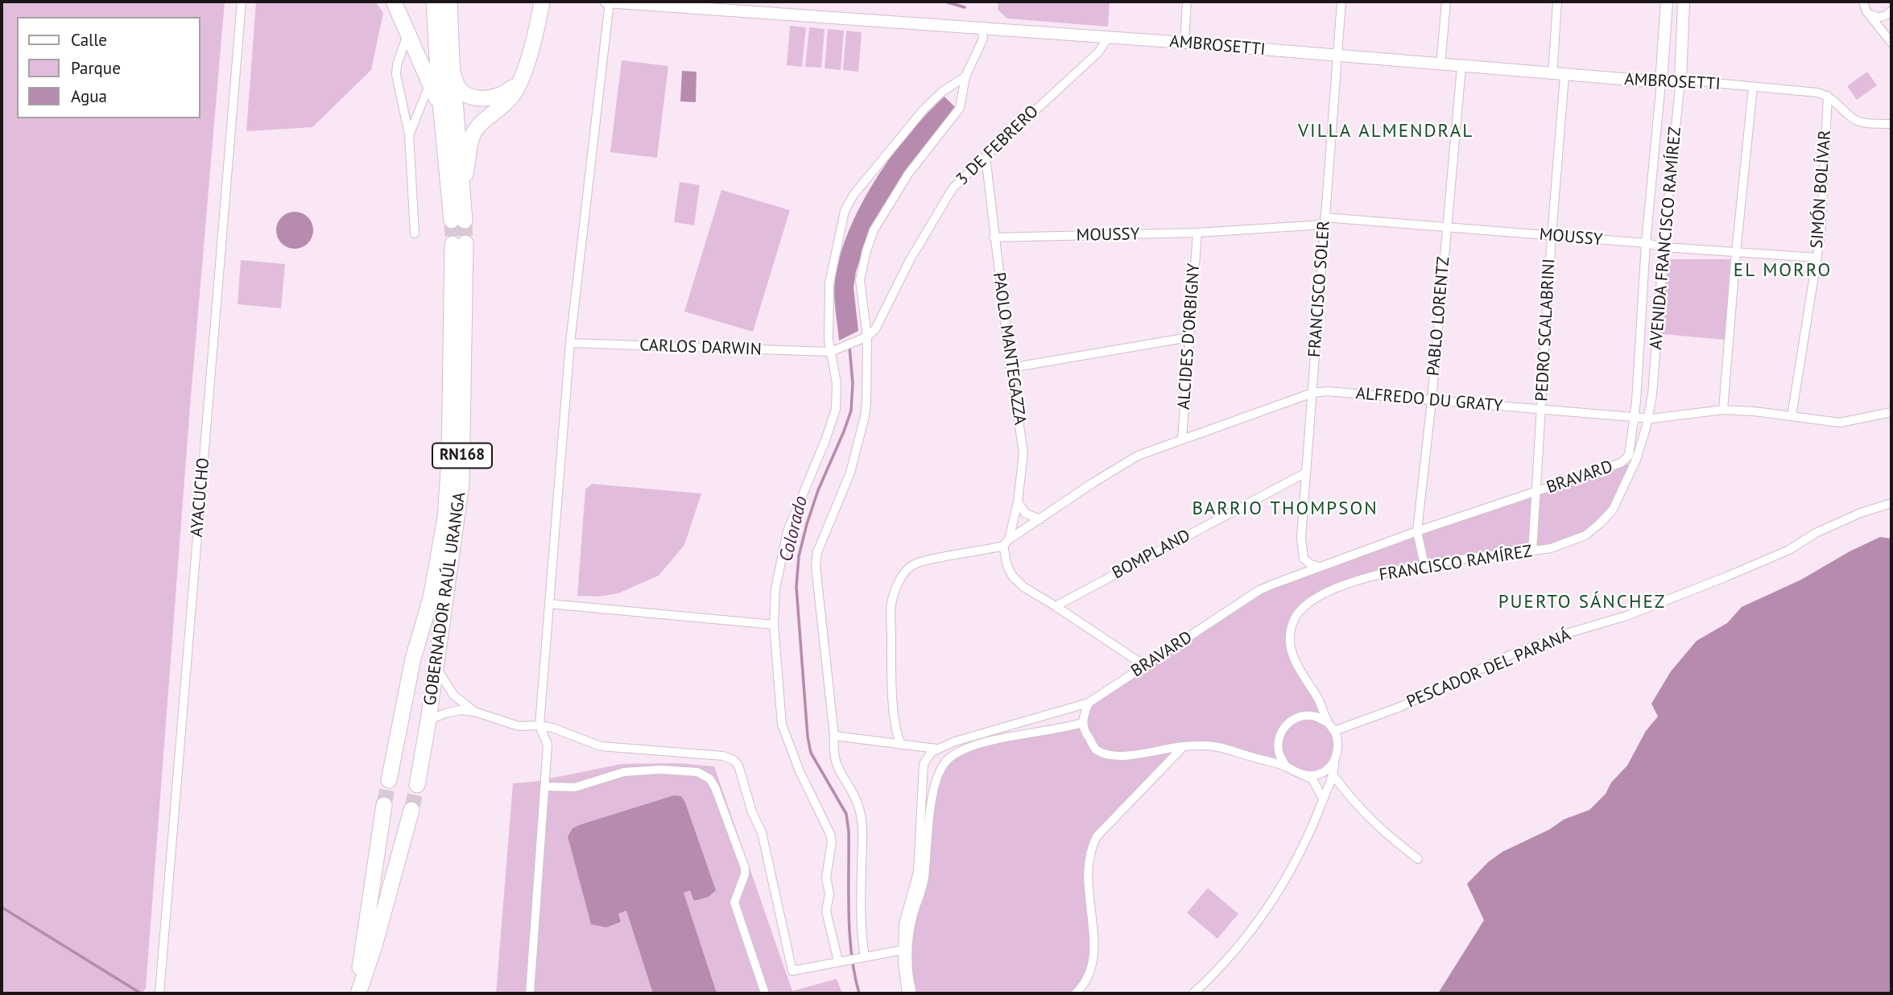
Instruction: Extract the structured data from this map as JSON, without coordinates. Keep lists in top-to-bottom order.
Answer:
{
  "streets": {
    "highway": ["RN168", "GOBERNADOR RAÚL URANGA"],
    "street": [
      "AMBROSETTI",
      "3 DE FEBRERO",
      "SIMÓN BOLÍVAR",
      "MOUSSY",
      "AVENIDA FRANCISCO RAMÍREZ",
      "FRANCISCO SOLER",
      "PABLO LORENTZ",
      "PEDRO SCALABRINI",
      "ALCIDES D'ORBIGNY",
      "CARLOS DARWIN",
      "PAOLO MANTEGAZZA",
      "ALFREDO DU GRATY",
      "BRAVARD",
      "AYACUCHO",
      "BOMPLAND",
      "FRANCISCO RAMÍREZ",
      "PESCADOR DEL PARANÁ"
    ]
  },
  "crossings": [
    ["AMBROSETTI", "3 DE FEBRERO"],
    ["AMBROSETTI", "SIMÓN BOLÍVAR"],
    ["AMBROSETTI", "AVENIDA FRANCISCO RAMÍREZ"],
    ["AMBROSETTI", "FRANCISCO SOLER"],
    ["AMBROSETTI", "PABLO LORENTZ"],
    ["AMBROSETTI", "PEDRO SCALABRINI"],
    ["3 DE FEBRERO", "PAOLO MANTEGAZZA"],
    ["SIMÓN BOLÍVAR", "MOUSSY"],
    ["SIMÓN BOLÍVAR", "ALFREDO DU GRATY"],
    ["MOUSSY", "AVENIDA FRANCISCO RAMÍREZ"],
    ["MOUSSY", "FRANCISCO SOLER"],
    ["MOUSSY", "PABLO LORENTZ"],
    ["MOUSSY", "PEDRO SCALABRINI"],
    ["MOUSSY", "ALCIDES D'ORBIGNY"],
    ["MOUSSY", "PAOLO MANTEGAZZA"],
    ["AVENIDA FRANCISCO RAMÍREZ", "ALFREDO DU GRATY"],
    ["AVENIDA FRANCISCO RAMÍREZ", "BRAVARD"],
    ["AVENIDA FRANCISCO RAMÍREZ", "FRANCISCO RAMÍREZ"],
    ["FRANCISCO SOLER", "ALFREDO DU GRATY"],
    ["FRANCISCO SOLER", "BRAVARD"],
    ["FRANCISCO SOLER", "BOMPLAND"],
    ["PABLO LORENTZ", "ALFREDO DU GRATY"],
    ["PABLO LORENTZ", "BRAVARD"],
    ["PABLO LORENTZ", "FRANCISCO RAMÍREZ"],
    ["PEDRO SCALABRINI", "ALFREDO DU GRATY"],
    ["PEDRO SCALABRINI", "BRAVARD"],
    ["PEDRO SCALABRINI", "FRANCISCO RAMÍREZ"],
    ["ALCIDES D'ORBIGNY", "ALFREDO DU GRATY"],
    ["PAOLO MANTEGAZZA", "ALFREDO DU GRATY"],
    ["PAOLO MANTEGAZZA", "BRAVARD"],
    ["PAOLO MANTEGAZZA", "BOMPLAND"],
    ["FRANCISCO RAMÍREZ", "PESCADOR DEL PARANÁ"]
  ],
  "districts": [
    "VILLA ALMENDRAL",
    "EL MORRO",
    "BARRIO THOMPSON",
    "PUERTO SÁNCHEZ"
  ],
  "water": ["Colorado"],
  "legend": ["Calle", "Parque", "Agua"]
}
